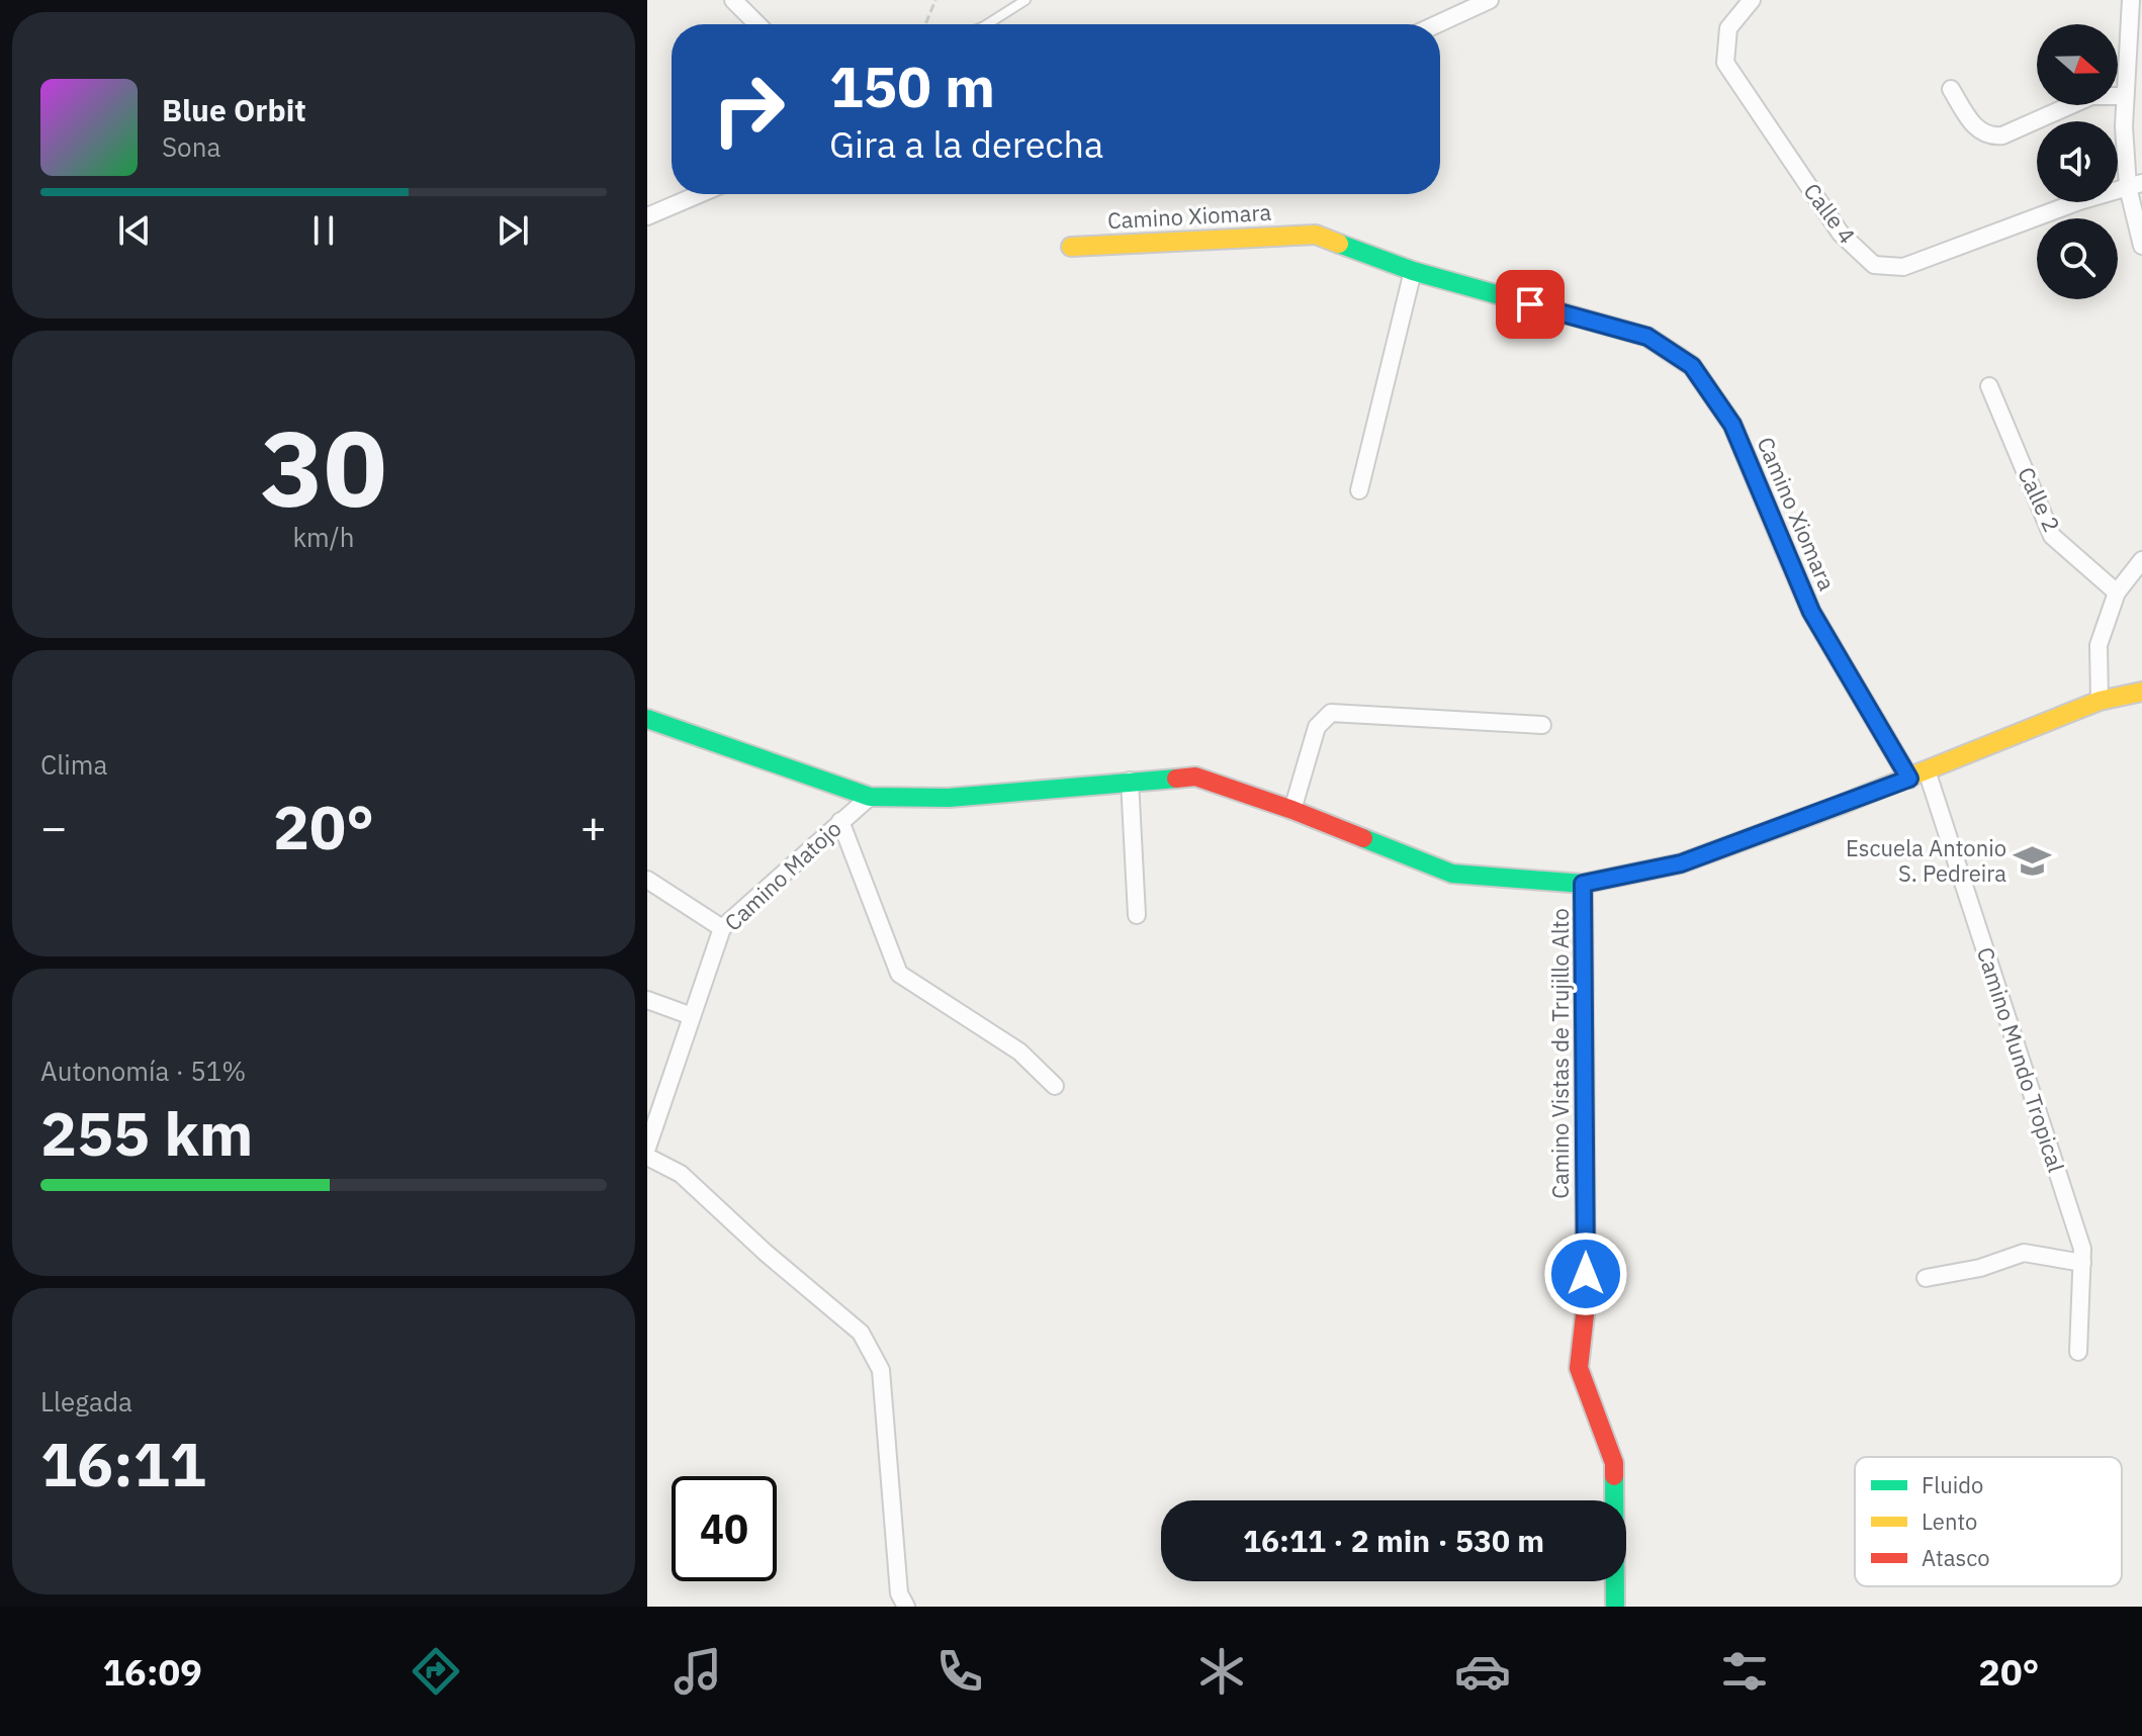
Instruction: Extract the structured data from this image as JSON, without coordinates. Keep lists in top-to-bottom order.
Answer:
{
  "streets": {
    "street": [
      "Calle 4",
      "Camino Xiomara",
      "Calle 2",
      "Camino Matojo",
      "Camino Vistas de Trujillo Alto",
      "Camino Mundo Tropical"
    ]
  },
  "crossings": [
    ["Camino Xiomara", "Camino Mundo Tropical"]
  ],
  "places": {
    "school or university": ["Escuela Antonio S. Pedreira"]
  },
  "legend": ["Fluido", "Lento", "Atasco"],
  "north": "right",
  "page": {
    "turn": ["150 m", "Gira a la derecha"],
    "song": ["Blue Orbit", "Sona"],
    "tile": [
      ["30", "km/h"],
      "Clima",
      ["Autonomía · 51%", "255 km"],
      ["Llegada", "16:11"]
    ],
    "heat": ["−", "20°", "+"],
    "limit": "40",
    "trip": "16:11 · 2 min · 530 m",
    "tabs": ["16:09", "20°"]
  }
}
